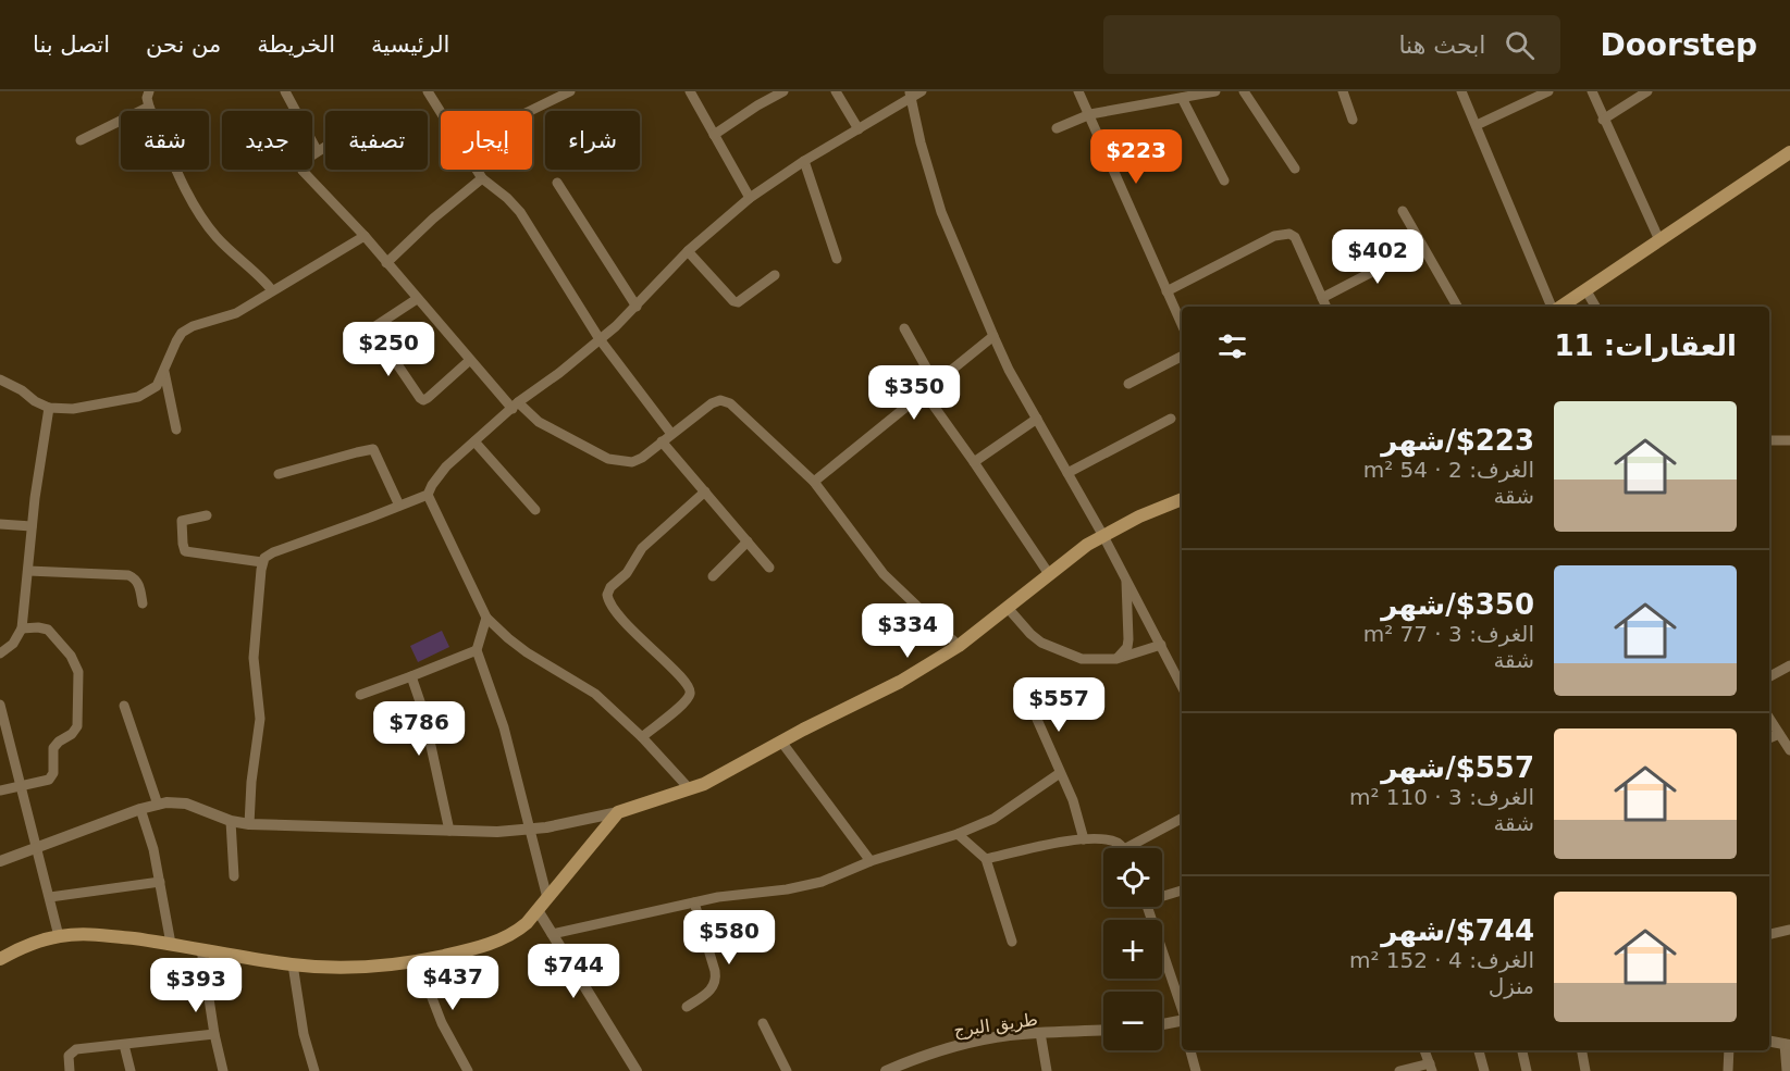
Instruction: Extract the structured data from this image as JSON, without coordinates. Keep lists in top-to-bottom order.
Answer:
{
  "streets": {
    "street": ["طريق البرج"]
  },
  "page": {
    "header": "Doorstep",
    "search": "ابحث هنا",
    "nav": [
      "الرئيسية",
      "الخريطة",
      "من نحن",
      "اتصل بنا"
    ],
    "chip": [
      "شراء",
      "إيجار",
      "تصفية",
      "جديد",
      "شقة"
    ],
    "price": [
      "$223",
      "$402",
      "$250",
      "$350",
      "$334",
      "$557",
      "$786",
      "$580",
      "$744",
      "$437",
      "$393"
    ],
    "heading": "العقارات: 11",
    "list": [
      {
        "name": "$223/شهر",
        "note": "الغرف: 2 · 54 m² · شقة"
      },
      {
        "name": "$350/شهر",
        "note": "الغرف: 3 · 77 m² · شقة"
      },
      {
        "name": "$557/شهر",
        "note": "الغرف: 3 · 110 m² · شقة"
      },
      {
        "name": "$744/شهر",
        "note": "الغرف: 4 · 152 m² · منزل"
      }
    ],
    "map_buttons": ["+", "−"]
  }
}
